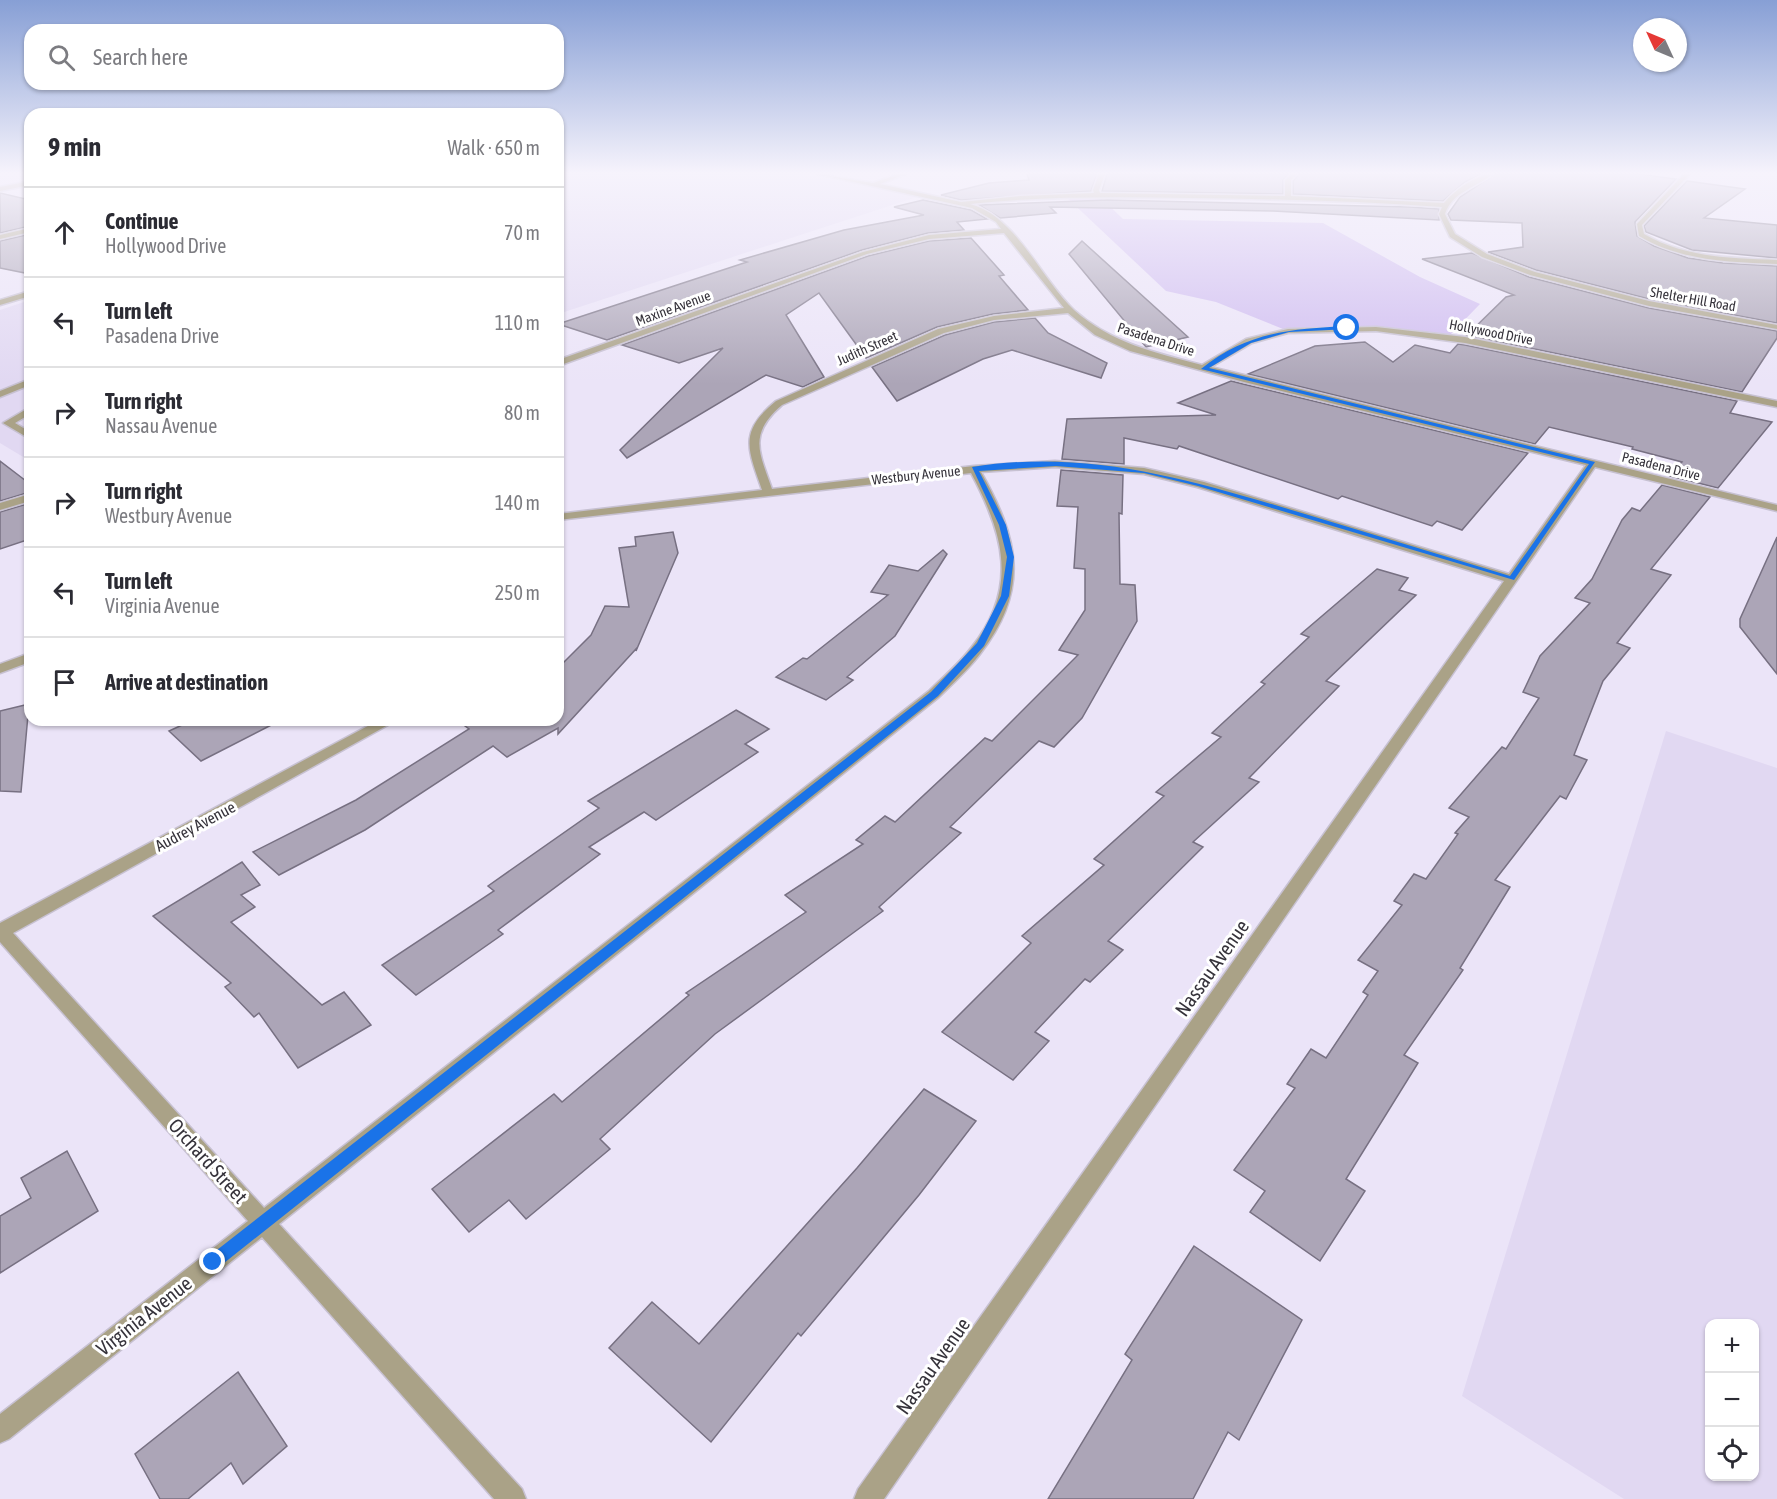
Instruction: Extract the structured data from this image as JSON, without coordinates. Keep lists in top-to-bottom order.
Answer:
{
  "streets": {
    "street": [
      "Shelter Hill Road",
      "Maxine Avenue",
      "Hollywood Drive",
      "Pasadena Drive",
      "Judith Street",
      "Westbury Avenue",
      "Audrey Avenue",
      "Nassau Avenue",
      "Orchard Street",
      "Virginia Avenue"
    ]
  },
  "crossings": [
    ["Hollywood Drive", "Pasadena Drive"],
    ["Pasadena Drive", "Judith Street"],
    ["Pasadena Drive", "Nassau Avenue"],
    ["Judith Street", "Westbury Avenue"],
    ["Westbury Avenue", "Nassau Avenue"],
    ["Westbury Avenue", "Virginia Avenue"],
    ["Audrey Avenue", "Orchard Street"],
    ["Orchard Street", "Virginia Avenue"]
  ],
  "north": "top left",
  "page": {
    "search": "Search here",
    "heading": ["9 min", "Walk · 650 m"],
    "list": [
      ["Continue", "Hollywood Drive", "70 m"],
      ["Turn left", "Pasadena Drive", "110 m"],
      ["Turn right", "Nassau Avenue", "80 m"],
      ["Turn right", "Westbury Avenue", "140 m"],
      ["Turn left", "Virginia Avenue", "250 m"],
      "Arrive at destination"
    ],
    "map_buttons": ["+", "−"]
  }
}
